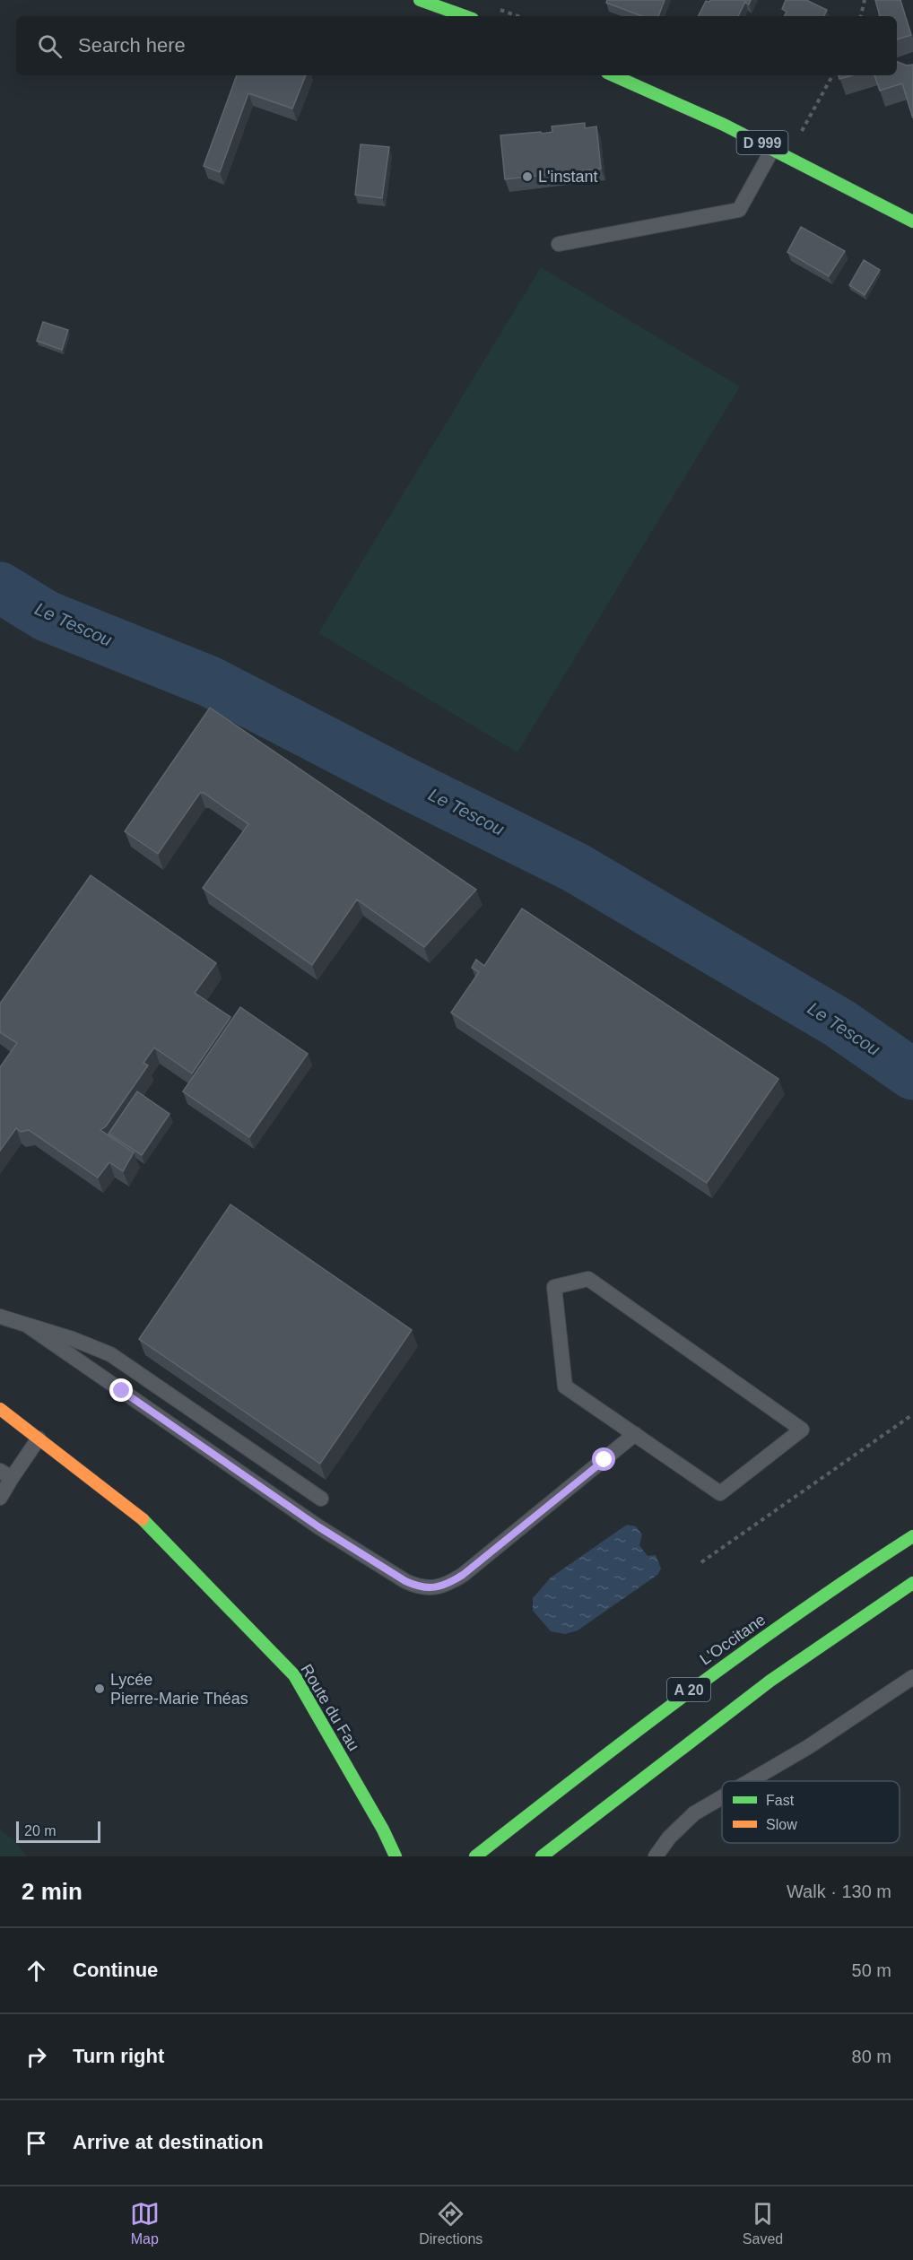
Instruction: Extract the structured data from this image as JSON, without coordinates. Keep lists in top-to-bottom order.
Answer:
{
  "streets": {
    "main road": [
      "D 999",
      "L'Occitane",
      "A 20",
      "Route du Fau"
    ]
  },
  "water": ["Le Tescou"],
  "places": ["L'instant", "Lycée Pierre-Marie Théas"],
  "legend": ["Fast", "Slow"],
  "scale_bar": "20 m",
  "page": {
    "search": "Search here",
    "scale": "20 m",
    "heading": ["2 min", "Walk · 130 m"],
    "list": [
      ["Continue", "50 m"],
      ["Turn right", "80 m"],
      "Arrive at destination"
    ],
    "nav": ["Map", "Directions", "Saved"]
  }
}
